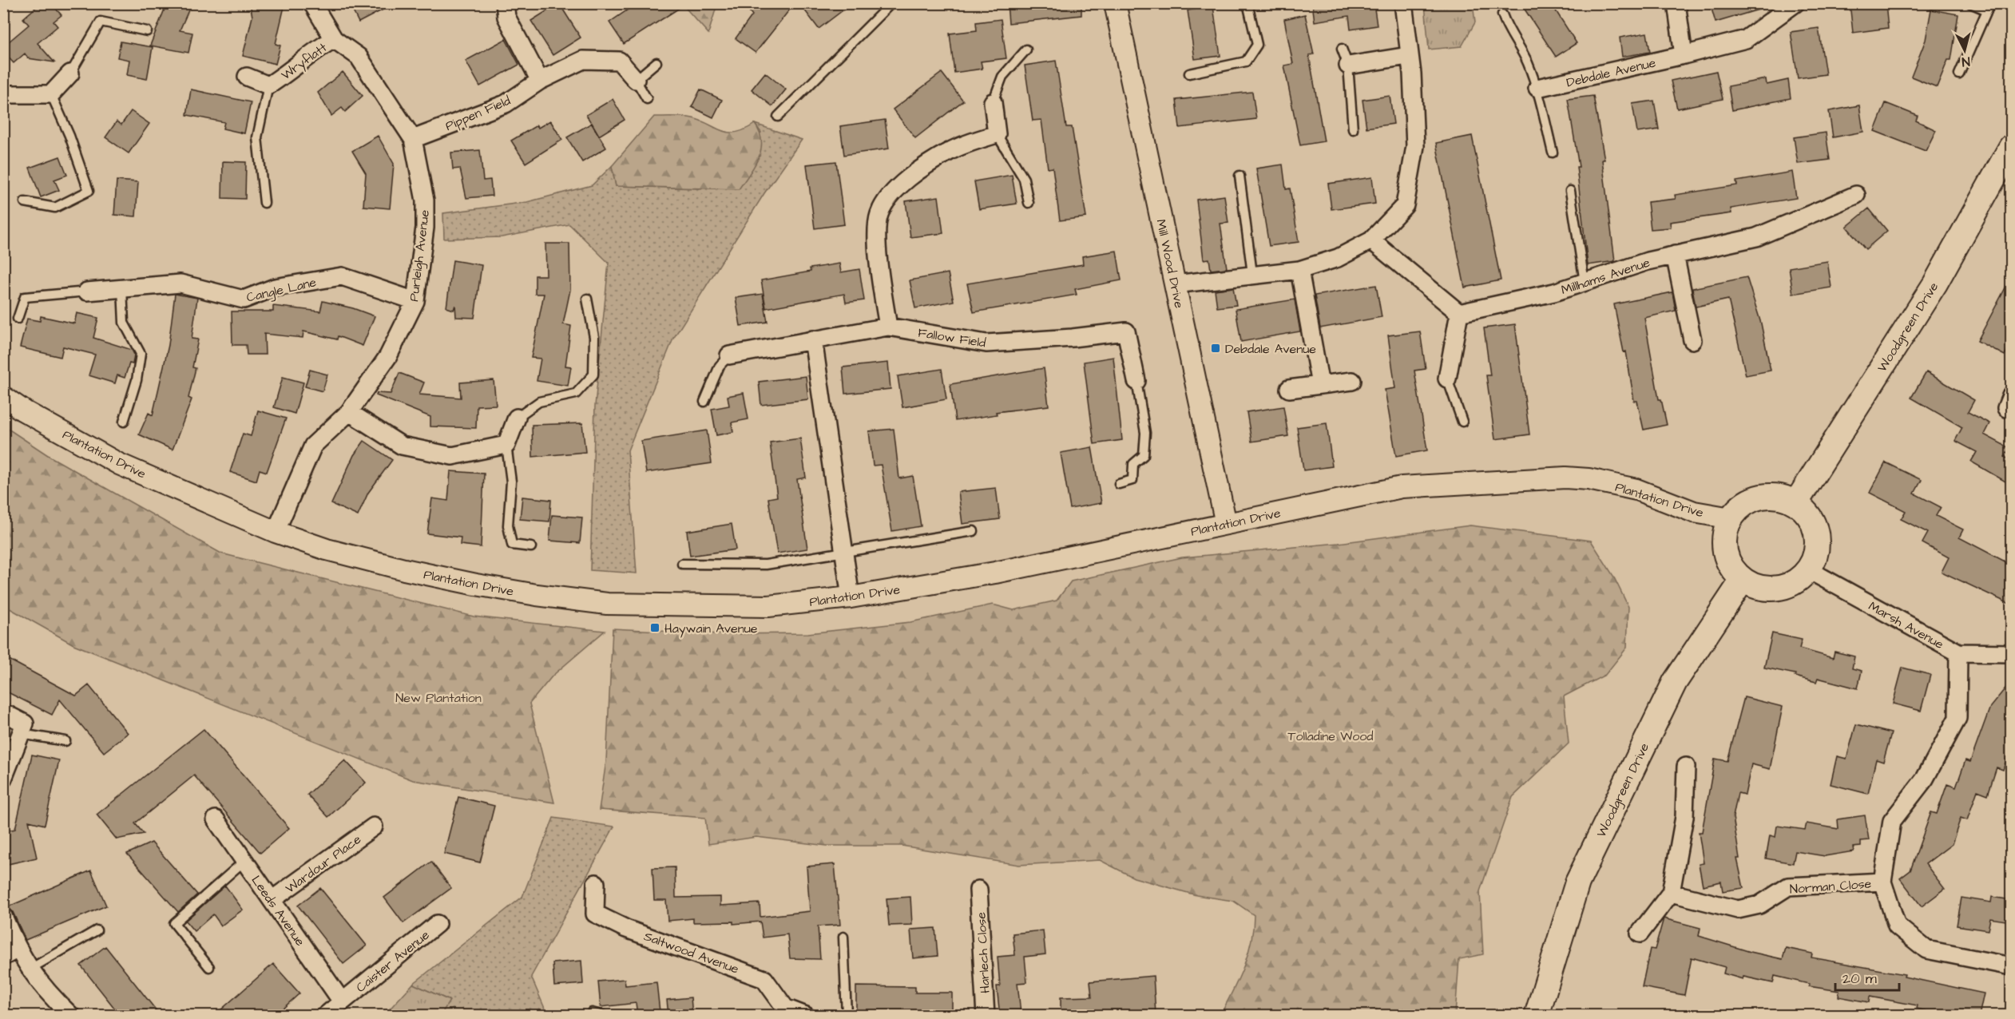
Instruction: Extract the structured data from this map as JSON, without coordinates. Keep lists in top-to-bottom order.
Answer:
{
  "streets": {
    "main road": ["Woodgreen Drive"],
    "street": [
      "Wryflatt",
      "Debdale Avenue",
      "Pippen Field",
      "Purleigh Avenue",
      "Mill Wood Drive",
      "Millhams Avenue",
      "Cangle Lane",
      "Fallow Field",
      "Plantation Drive",
      "Marsh Avenue",
      "Wardour Place",
      "Norman Close",
      "Leeds Avenue",
      "Saltwood Avenue",
      "Harlech Close",
      "Caister Avenue"
    ]
  },
  "crossings": [
    ["Wryflatt", "Purleigh Avenue"],
    ["Pippen Field", "Purleigh Avenue"],
    ["Purleigh Avenue", "Cangle Lane"],
    ["Purleigh Avenue", "Plantation Drive"],
    ["Mill Wood Drive", "Plantation Drive"],
    ["Woodgreen Drive", "Plantation Drive"],
    ["Woodgreen Drive", "Marsh Avenue"],
    ["Plantation Drive", "Marsh Avenue"],
    ["Wardour Place", "Leeds Avenue"],
    ["Leeds Avenue", "Caister Avenue"]
  ],
  "parks": ["New Plantation", "Tolladine Wood"],
  "places": {
    "transit": ["Debdale Avenue", "Haywain Avenue"]
  },
  "scale_bar": "20 m",
  "north": "bottom"
}
